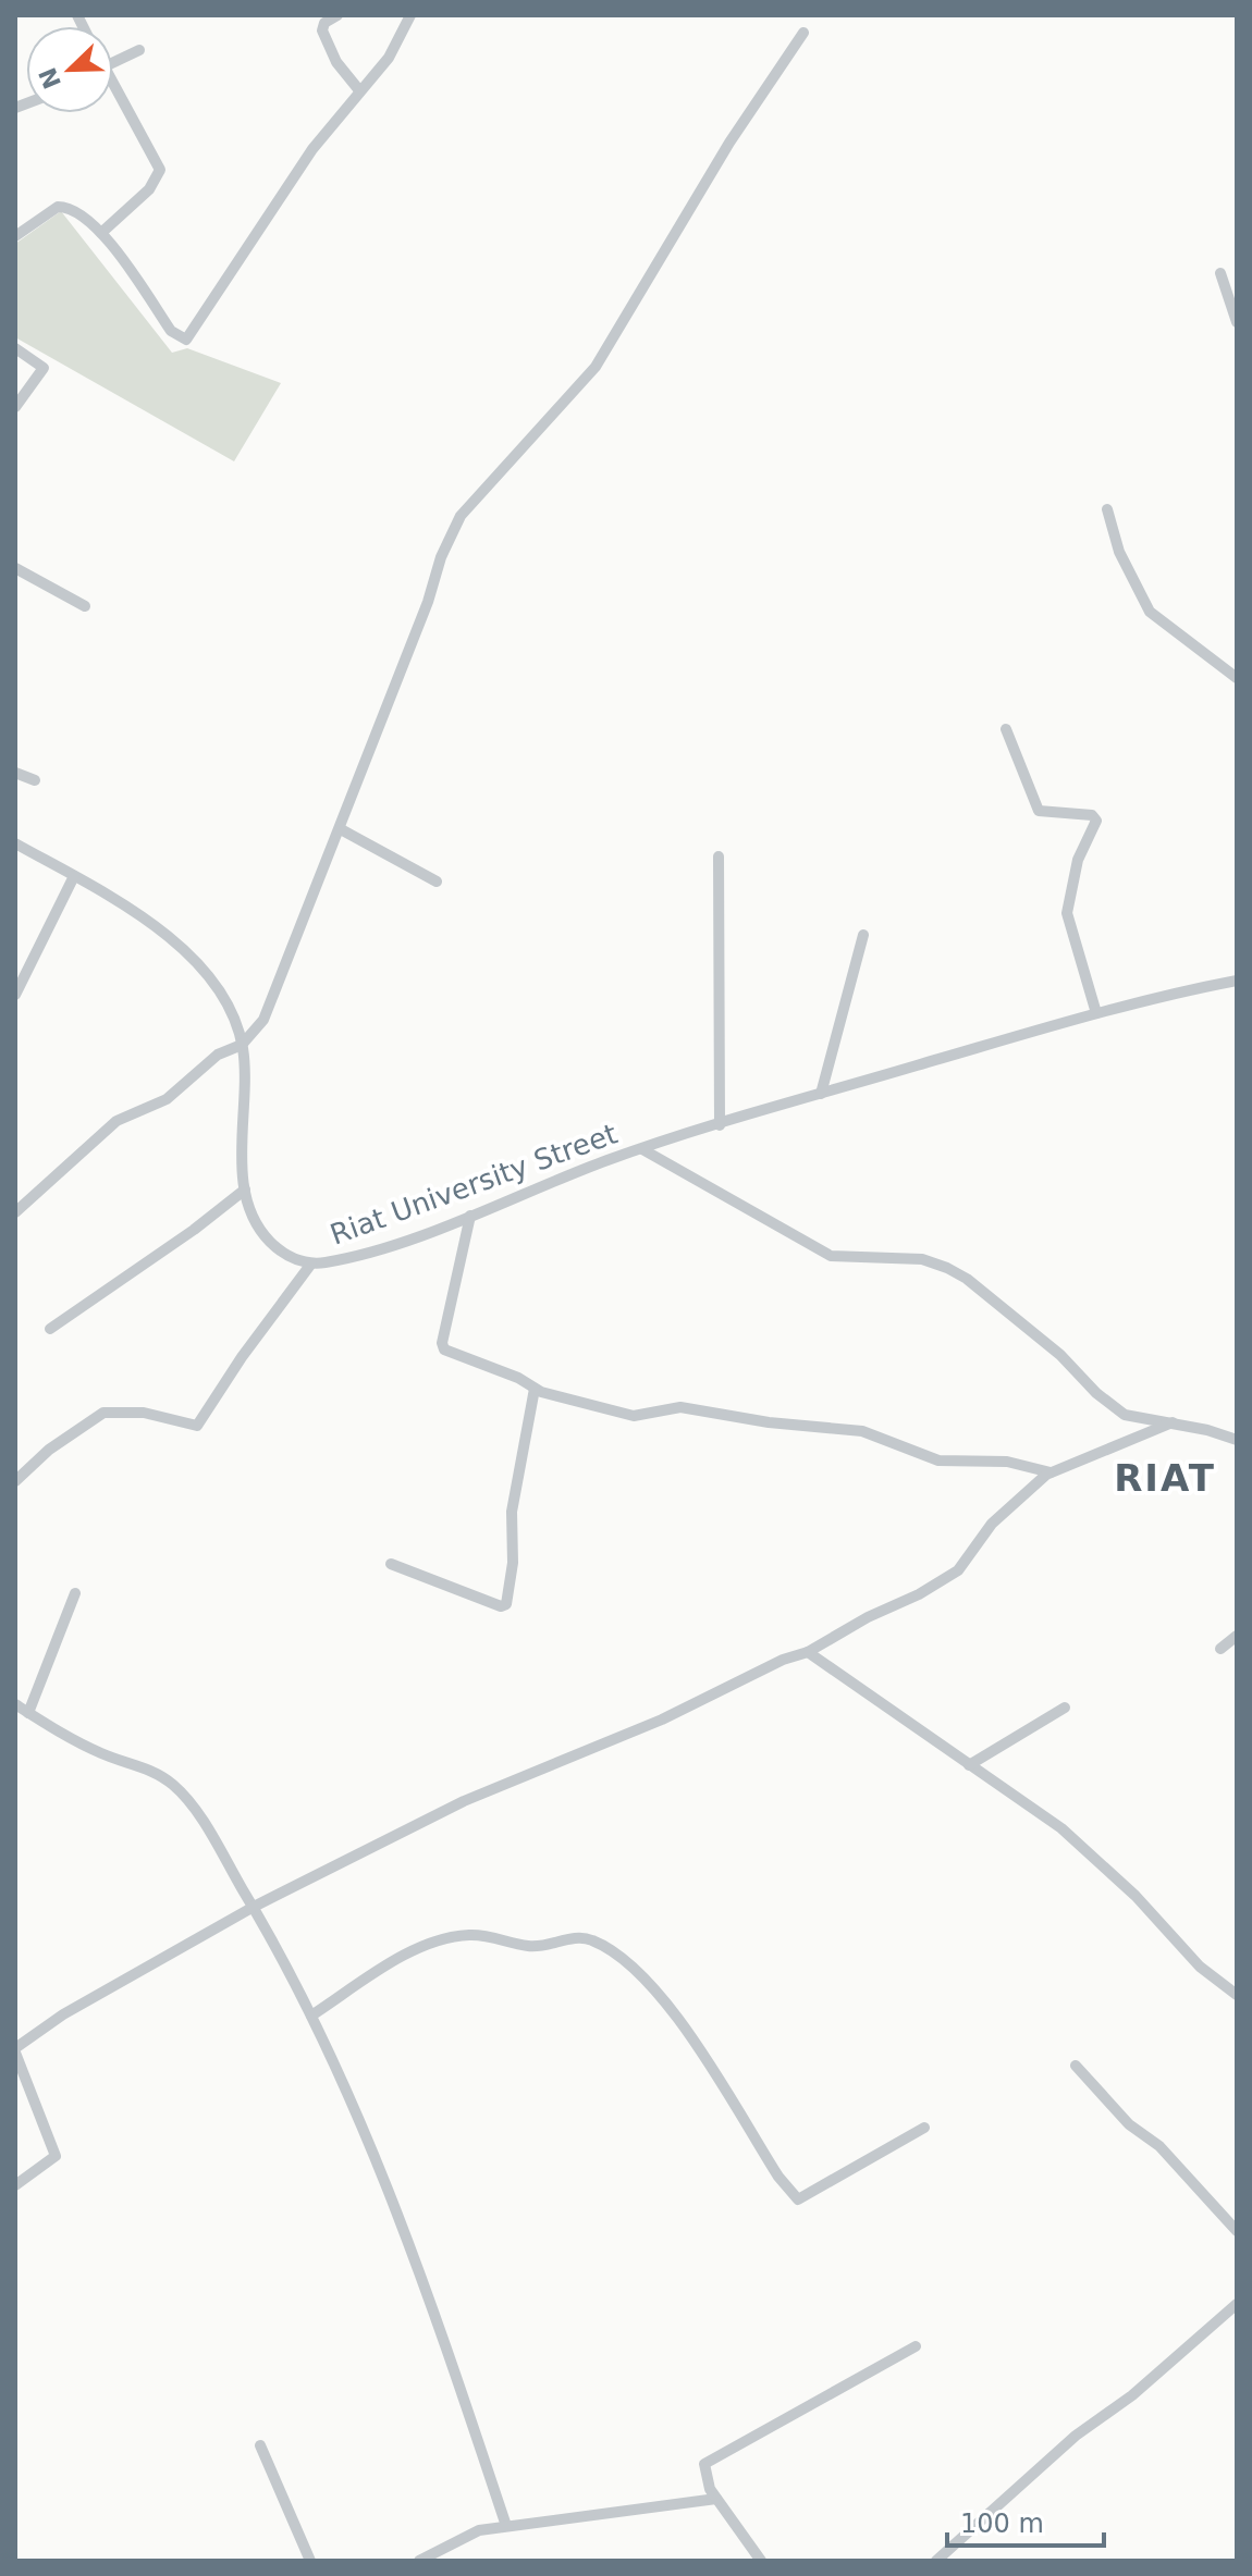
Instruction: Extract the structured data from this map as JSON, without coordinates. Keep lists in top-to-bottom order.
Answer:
{
  "streets": {
    "street": ["Riat University Street"]
  },
  "districts": ["RIAT"],
  "scale_bar": "100 m",
  "north": "bottom left"
}
